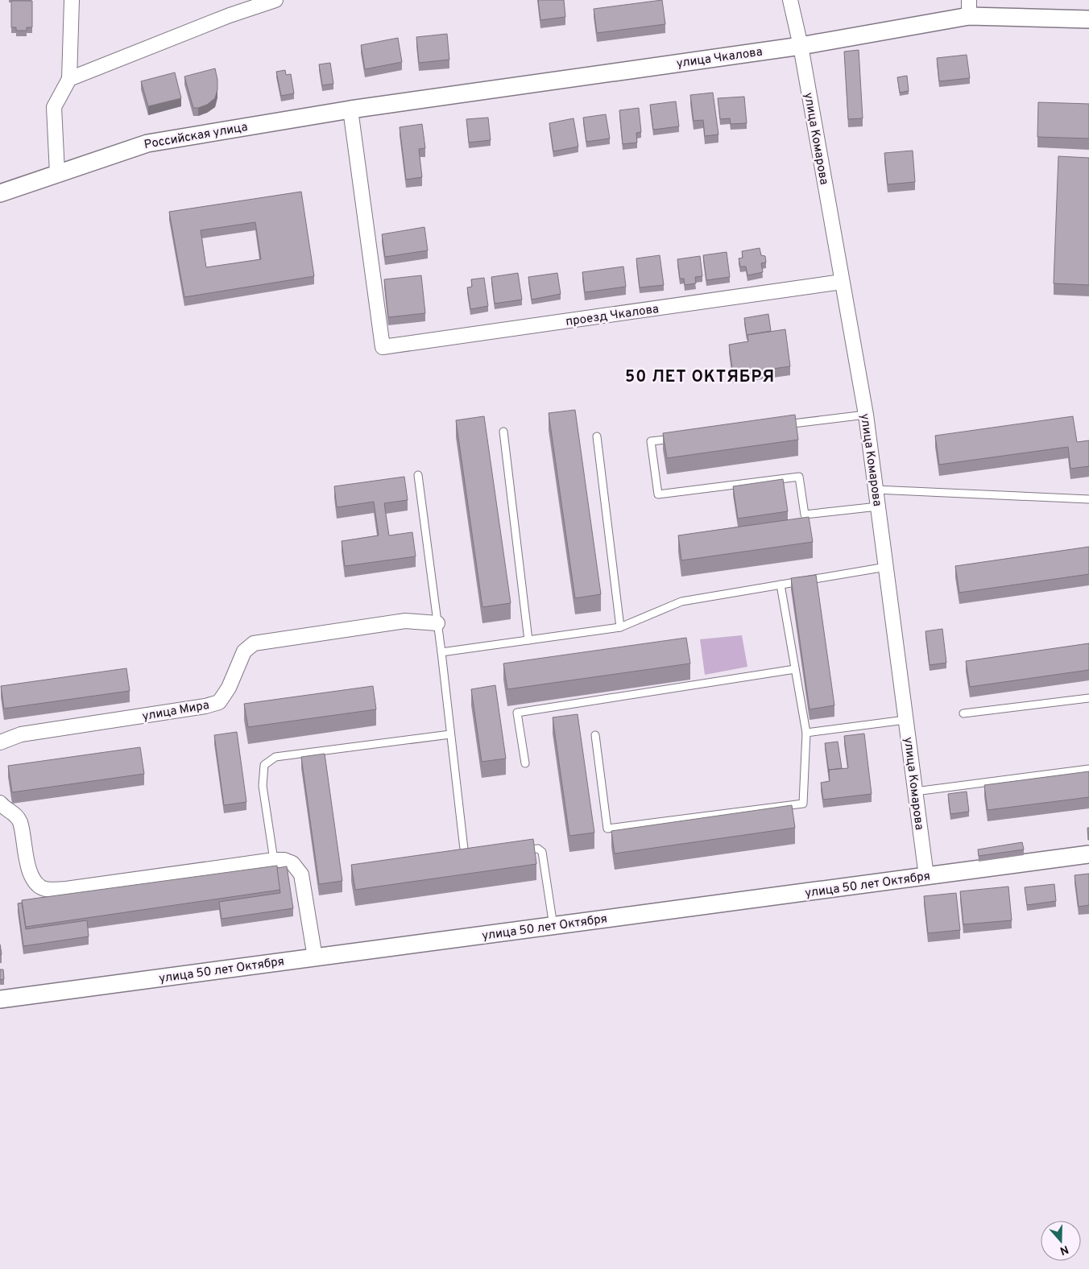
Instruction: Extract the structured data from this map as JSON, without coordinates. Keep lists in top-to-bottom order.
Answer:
{
  "streets": {
    "street": [
      "улица Чкалова",
      "Российская улица",
      "улица Комарова",
      "проезд Чкалова",
      "улица Мира",
      "улица 50 лет Октября"
    ]
  },
  "crossings": [
    ["улица Чкалова", "Российская улица"],
    ["улица Чкалова", "улица Комарова"],
    ["улица Чкалова", "проезд Чкалова"],
    ["Российская улица", "проезд Чкалова"],
    ["улица Комарова", "проезд Чкалова"],
    ["улица Комарова", "улица 50 лет Октября"]
  ],
  "districts": ["50 ЛЕТ ОКТЯБРЯ"],
  "north": "bottom"
}
